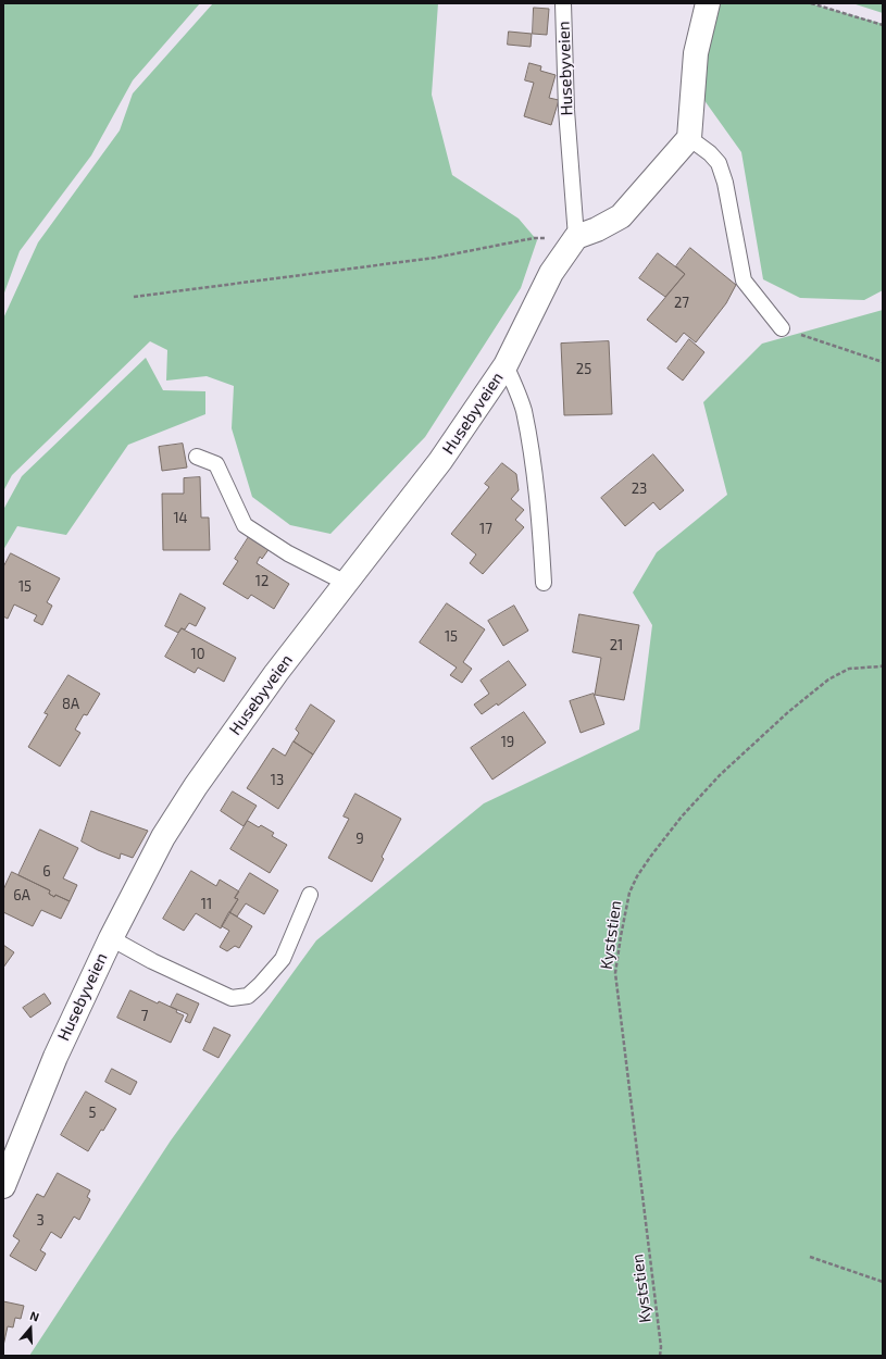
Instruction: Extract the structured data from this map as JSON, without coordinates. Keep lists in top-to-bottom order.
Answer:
{
  "streets": {
    "street": ["Husebyveien"],
    "path": ["Kyststien"]
  },
  "house_numbers": [
    "27",
    "25",
    "23",
    "14",
    "17",
    "12",
    "15",
    "15",
    "21",
    "10",
    "8A",
    "19",
    "13",
    "9",
    "6",
    "6A",
    "11",
    "7",
    "5",
    "3"
  ],
  "north": "top"
}
